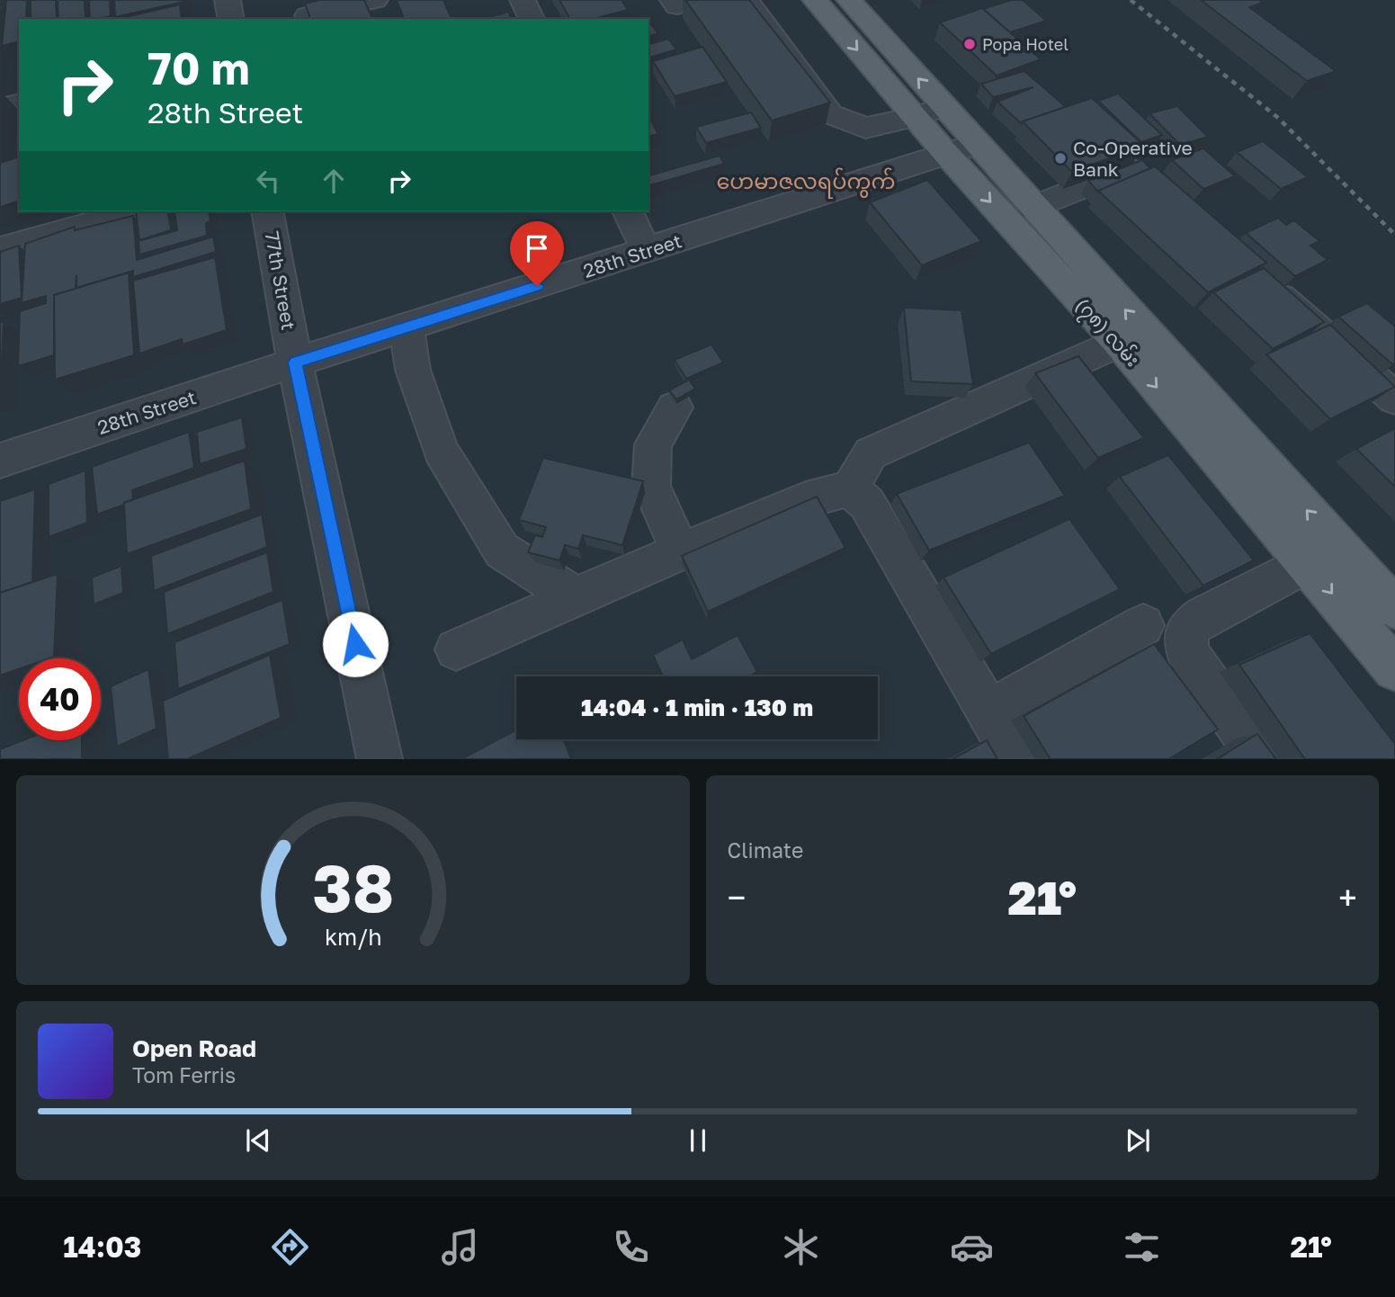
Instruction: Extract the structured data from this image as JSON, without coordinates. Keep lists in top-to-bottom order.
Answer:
{
  "streets": {
    "main road": ["(၇၈) လမ်း"],
    "street": ["28th Street", "77th Street"]
  },
  "crossings": [
    ["28th Street", "77th Street"],
    ["28th Street", "(၇၈) လမ်း"]
  ],
  "districts": ["ဟေမာဇလရပ်ကွက်"],
  "places": ["Popa Hotel", "Co-Operative Bank"],
  "page": {
    "turn": ["70 m", "28th Street"],
    "limit": "40",
    "trip": "14:04 · 1 min · 130 m",
    "tile": "Climate",
    "heat": ["−", "21°", "+"],
    "song": ["Open Road", "Tom Ferris"],
    "tabs": ["14:03", "21°"],
    "gauge": ["38", "km/h"]
  }
}
